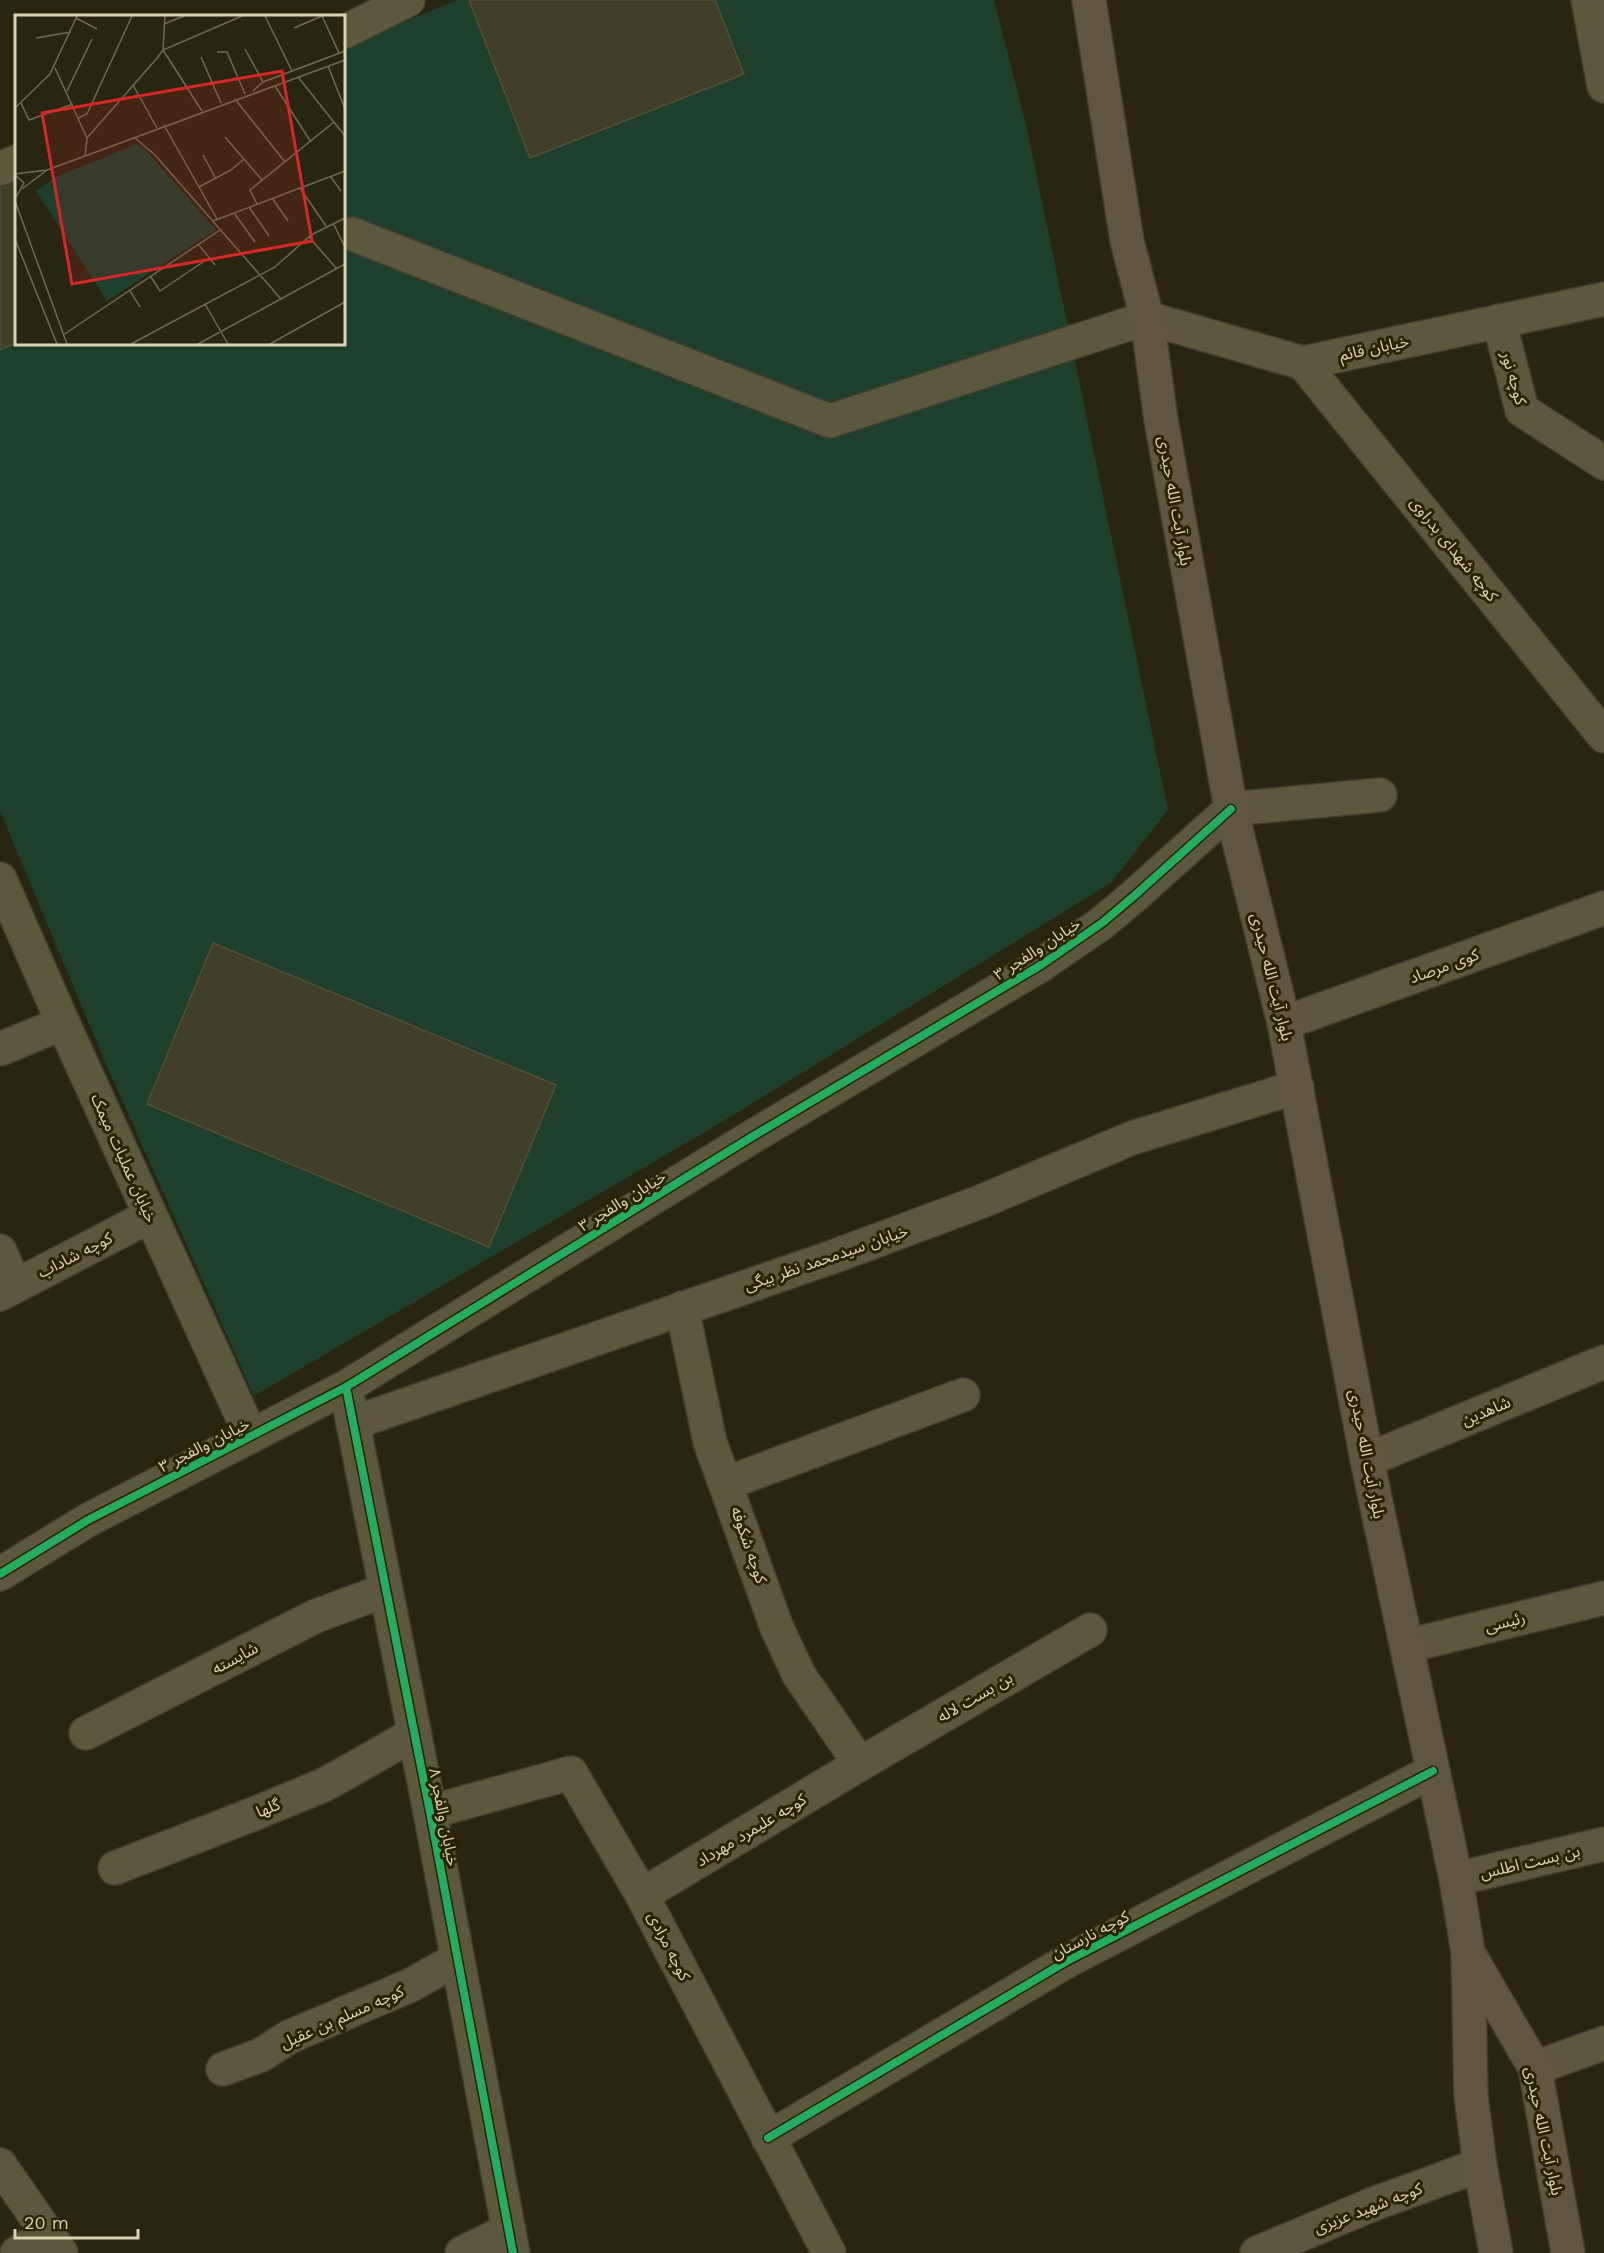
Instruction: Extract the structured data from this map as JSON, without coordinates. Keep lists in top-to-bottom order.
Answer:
{
  "streets": {
    "main road": ["بلوار آیت الله حیدری"],
    "street": [
      "خیابان قائم",
      "کوچه نور",
      "کوچه شهدای بدراوی",
      "خیابان والفجر ۳",
      "کوی مرصاد",
      "خیابان عملیات میمک",
      "کوچه شاداب",
      "خیابان سیدمحمد نظر بیگی",
      "شاهدین",
      "کوچه شکوفه",
      "رئیسی",
      "شایسته",
      "بن بست لاله",
      "گلها",
      "خیابان والفجر ۸",
      "کوچه علیمرد مهرداد",
      "بن بست اطلس",
      "کوچه نارستان",
      "کوچه مرادی",
      "کوچه مسلم بن عقیل",
      "کوچه شهید عزیزی"
    ]
  },
  "crossings": [
    ["خیابان قائم", "کوچه نور"],
    ["خیابان قائم", "بلوار آیت الله حیدری"],
    ["خیابان قائم", "کوچه شهدای بدراوی"],
    ["بلوار آیت الله حیدری", "خیابان والفجر ۳"],
    ["بلوار آیت الله حیدری", "کوی مرصاد"],
    ["بلوار آیت الله حیدری", "خیابان سیدمحمد نظر بیگی"],
    ["بلوار آیت الله حیدری", "شاهدین"],
    ["بلوار آیت الله حیدری", "رئیسی"],
    ["بلوار آیت الله حیدری", "بن بست اطلس"],
    ["بلوار آیت الله حیدری", "کوچه نارستان"],
    ["بلوار آیت الله حیدری", "کوچه شهید عزیزی"],
    ["خیابان والفجر ۳", "خیابان عملیات میمک"],
    ["خیابان والفجر ۳", "خیابان والفجر ۸"],
    ["خیابان عملیات میمک", "کوچه شاداب"],
    ["خیابان سیدمحمد نظر بیگی", "کوچه شکوفه"],
    ["خیابان سیدمحمد نظر بیگی", "خیابان والفجر ۸"],
    ["کوچه شکوفه", "بن بست لاله"],
    ["کوچه شکوفه", "کوچه علیمرد مهرداد"],
    ["شایسته", "خیابان والفجر ۸"],
    ["بن بست لاله", "کوچه علیمرد مهرداد"],
    ["گلها", "خیابان والفجر ۸"],
    ["خیابان والفجر ۸", "کوچه مرادی"],
    ["خیابان والفجر ۸", "کوچه مسلم بن عقیل"],
    ["کوچه علیمرد مهرداد", "کوچه مرادی"],
    ["کوچه نارستان", "کوچه مرادی"]
  ],
  "scale_bar": "20 m"
}
